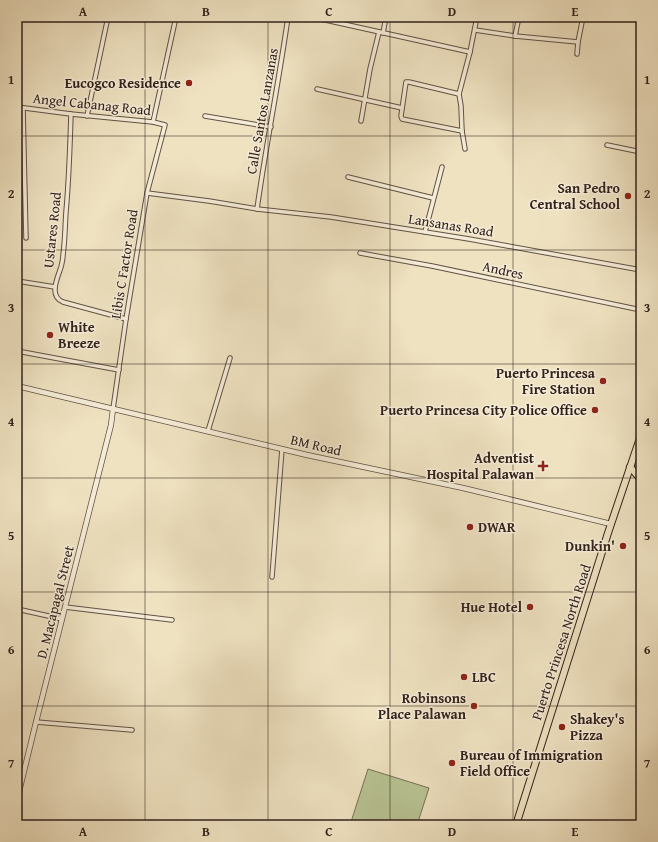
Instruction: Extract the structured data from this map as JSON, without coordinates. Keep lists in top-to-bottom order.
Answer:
{
  "streets": {
    "main road": ["Puerto Princesa North Road"],
    "street": [
      "Angel Cabanag Road",
      "Calle Santos Lanzanas",
      "Lansanas Road",
      "Ustares Road",
      "Libis C Factor Road",
      "Andres",
      "BM Road",
      "D. Macapagal Street"
    ]
  },
  "crossings": [
    ["Angel Cabanag Road", "Ustares Road"],
    ["Angel Cabanag Road", "Libis C Factor Road"],
    ["Calle Santos Lanzanas", "Lansanas Road"],
    ["Lansanas Road", "Libis C Factor Road"],
    ["Ustares Road", "Libis C Factor Road"],
    ["Libis C Factor Road", "BM Road"],
    ["Libis C Factor Road", "D. Macapagal Street"],
    ["BM Road", "D. Macapagal Street"],
    ["BM Road", "Puerto Princesa North Road"]
  ],
  "places": {
    "other": [
      "Eucogco Residence",
      "San Pedro Central School",
      "White Breeze",
      "Puerto Princesa Fire Station",
      "Puerto Princesa City Police Office",
      "DWAR",
      "Dunkin'",
      "Hue Hotel",
      "LBC",
      "Robinsons Place Palawan",
      "Shakey's Pizza",
      "Bureau of Immigration Field Office"
    ],
    "health": ["Adventist Hospital Palawan"]
  },
  "grid": {
    "columns": [
      "A",
      "B",
      "C",
      "D",
      "E"
    ],
    "rows": [
      "1",
      "2",
      "3",
      "4",
      "5",
      "6",
      "7"
    ]
  }
}
